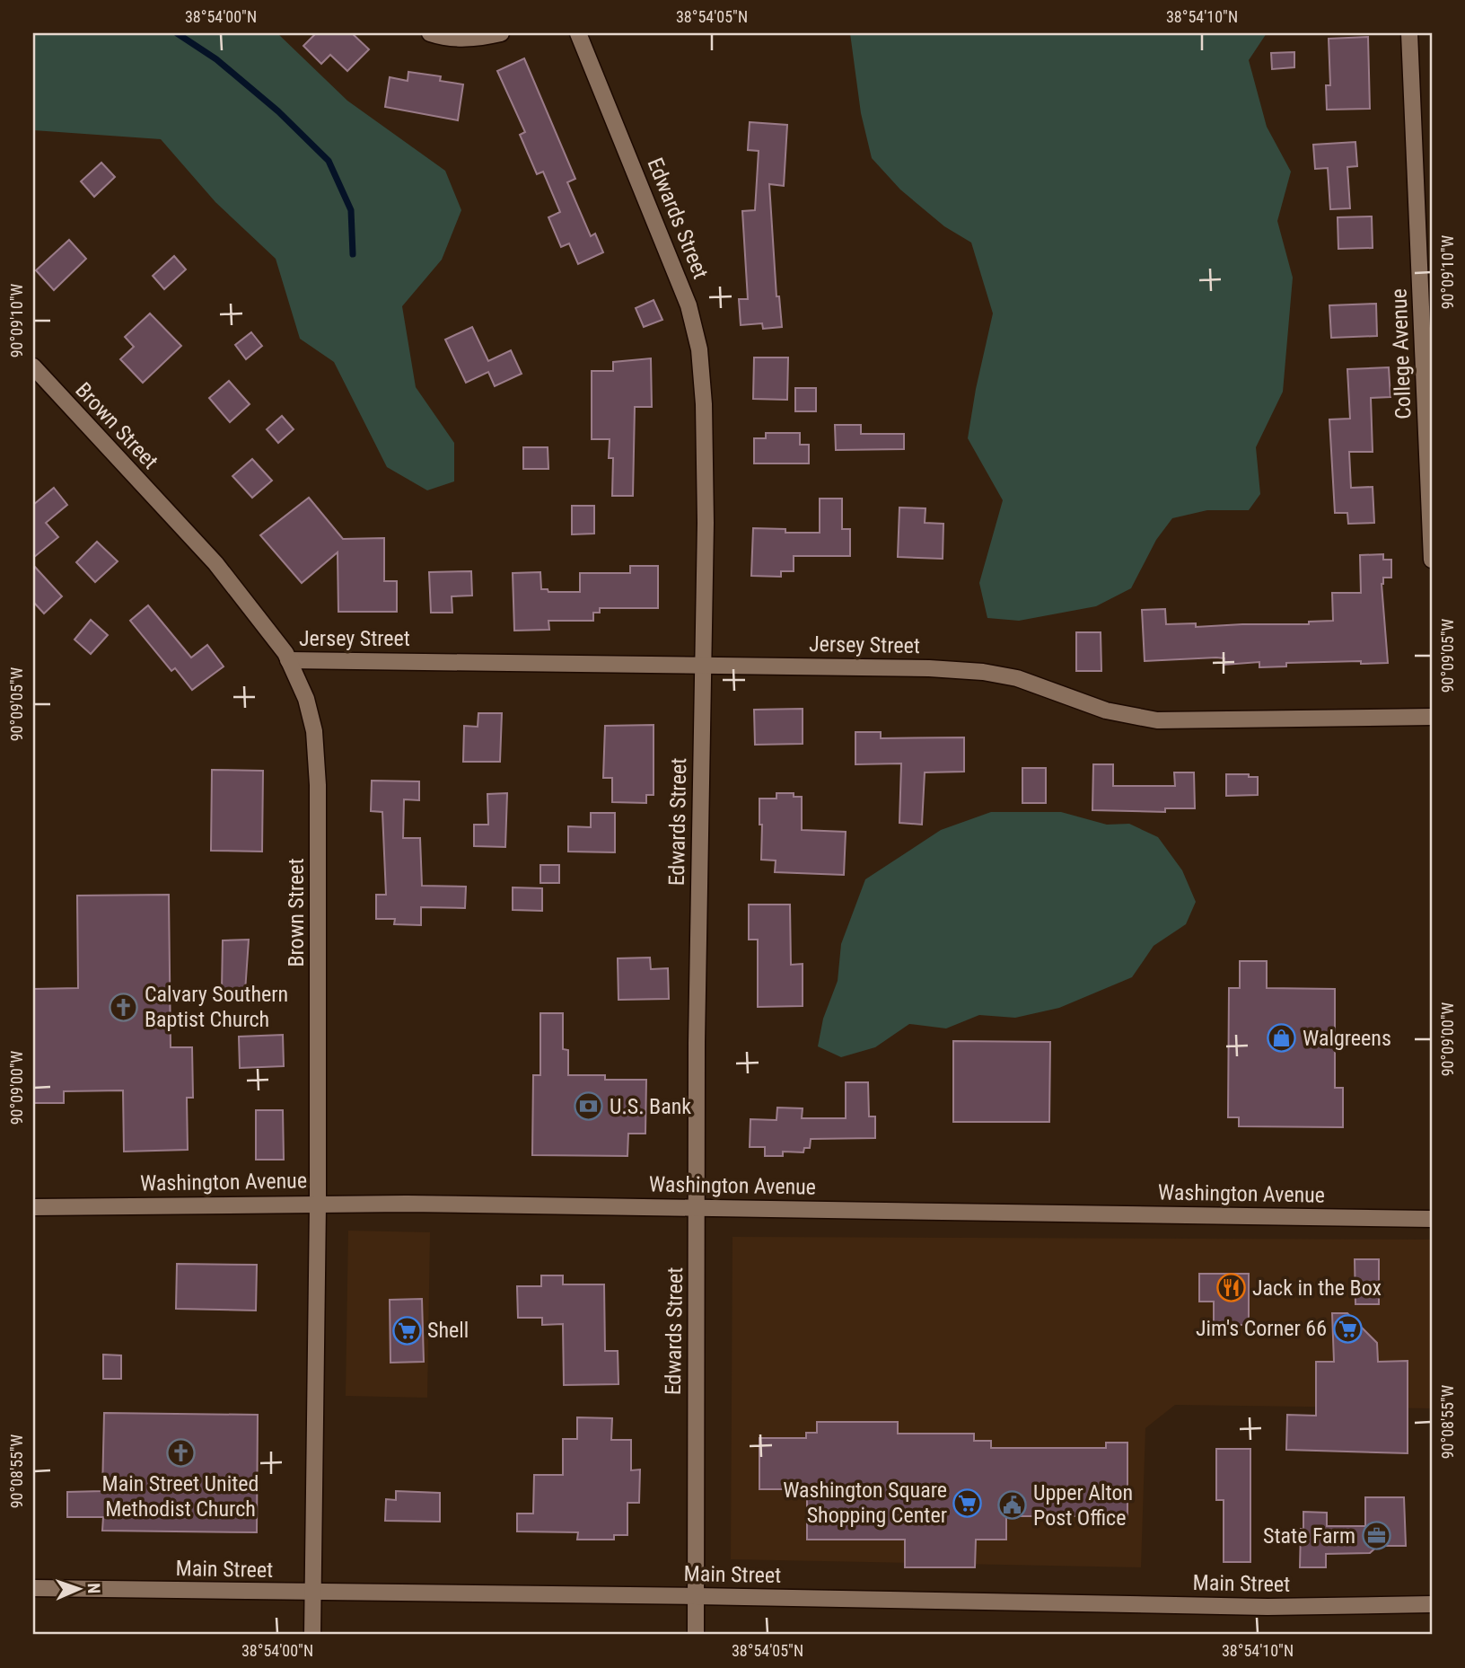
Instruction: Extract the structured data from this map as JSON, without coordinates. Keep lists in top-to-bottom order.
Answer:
{
  "streets": {
    "street": [
      "Edwards Street",
      "College Avenue",
      "Brown Street",
      "Jersey Street",
      "Washington Avenue",
      "Main Street"
    ]
  },
  "crossings": [
    ["Edwards Street", "Jersey Street"],
    ["Edwards Street", "Washington Avenue"],
    ["Edwards Street", "Main Street"],
    ["Brown Street", "Jersey Street"],
    ["Brown Street", "Washington Avenue"],
    ["Brown Street", "Main Street"]
  ],
  "places": {
    "church": ["Calvary Southern Baptist Church", "Main Street United Methodist Church"],
    "shop": ["Walgreens"],
    "bank": ["U.S. Bank"],
    "restaurant": ["Jack in the Box"],
    "supermarket": ["Jim's Corner 66", "Shell", "Washington Square Shopping Center"],
    "public building": ["Upper Alton Post Office"],
    "office": ["State Farm"]
  },
  "north": "right",
  "coordinates": [
    "38°54'00\"N",
    "38°54'05\"N",
    "38°54'10\"N",
    "90°09'10\"W",
    "90°09'05\"W",
    "90°09'00\"W",
    "90°08'55\"W"
  ]
}
